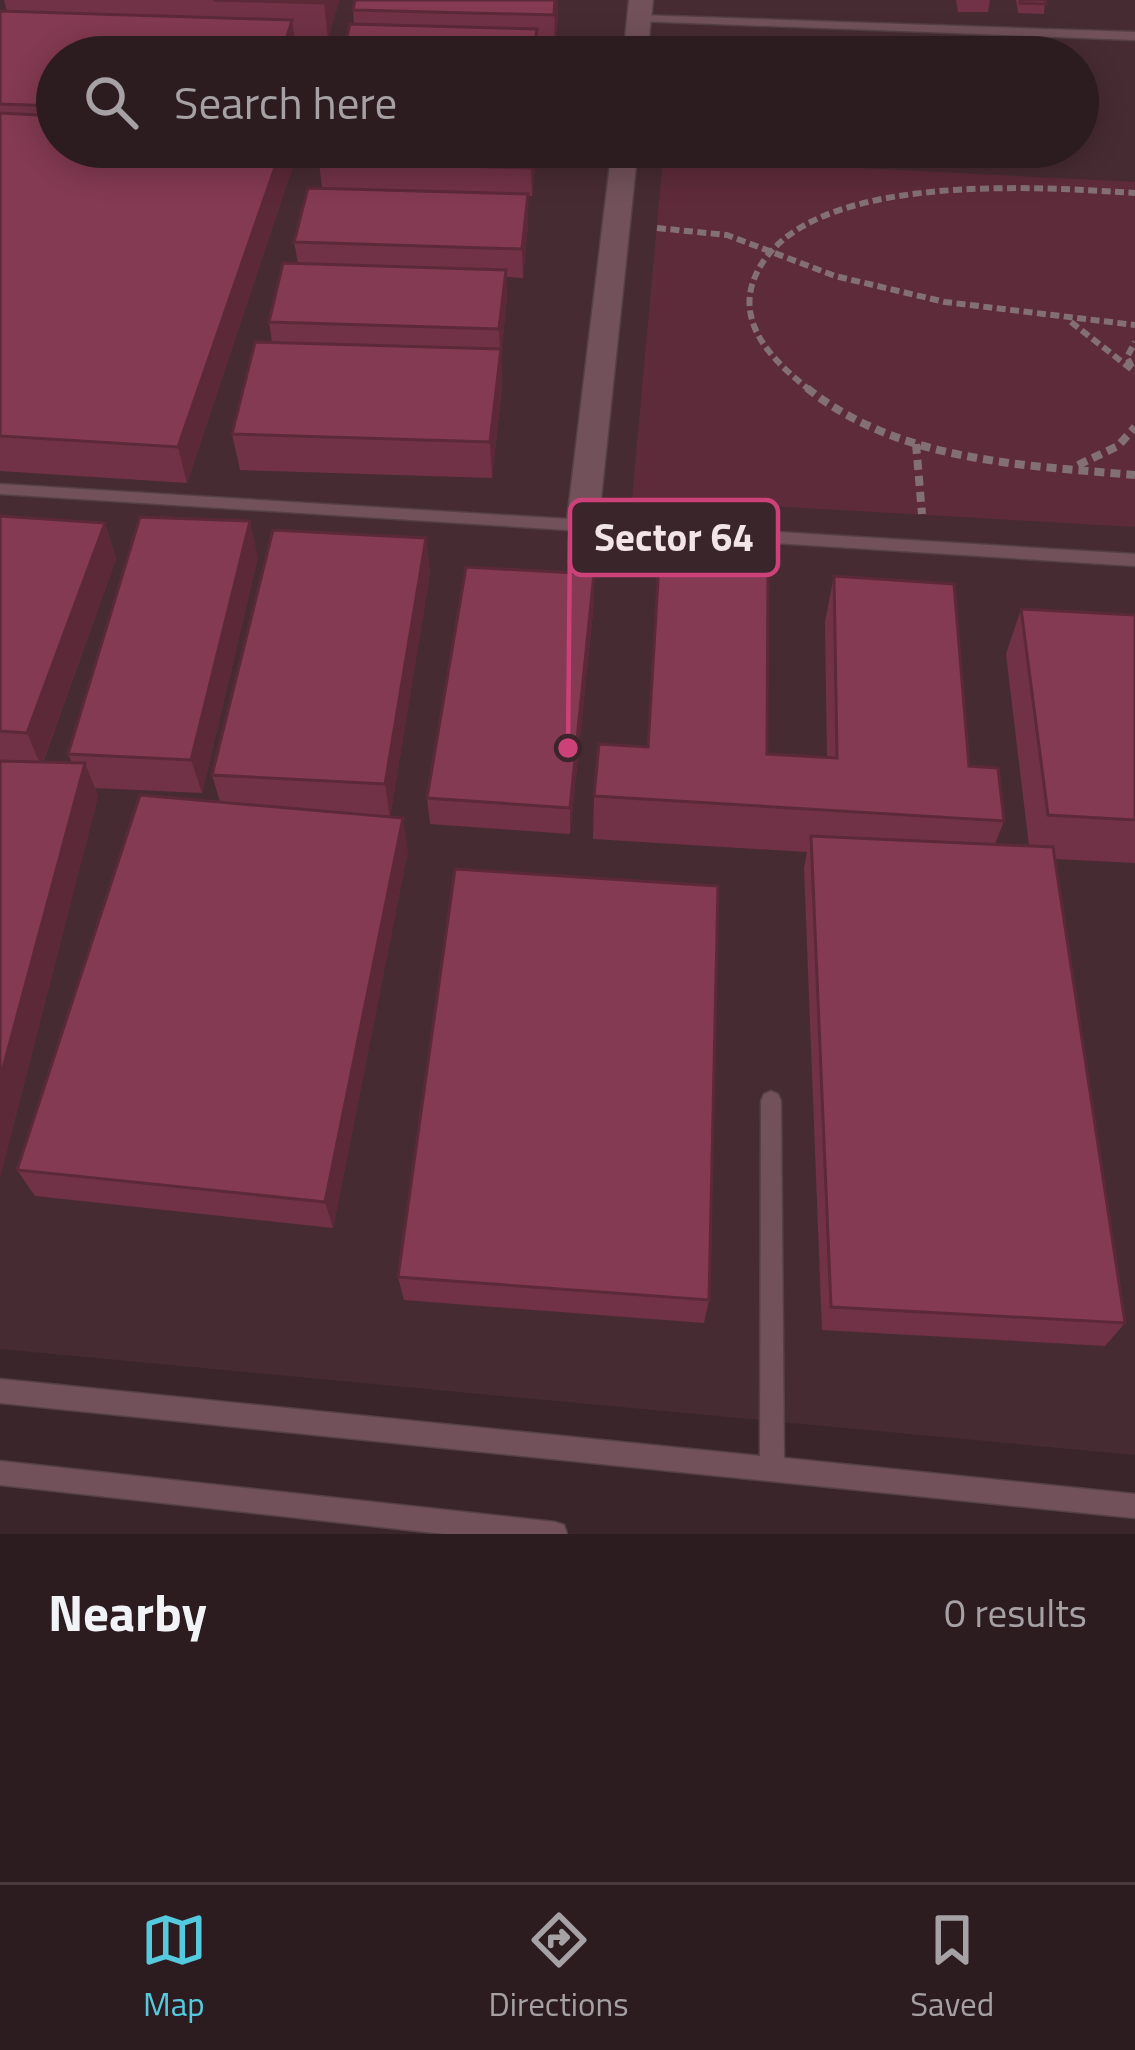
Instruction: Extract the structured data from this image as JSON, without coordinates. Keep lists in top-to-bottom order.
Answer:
{
  "places": ["Sector 64"],
  "page": {
    "search": "Search here",
    "heading": ["Nearby", "0 results"],
    "nav": ["Map", "Directions", "Saved"]
  }
}
